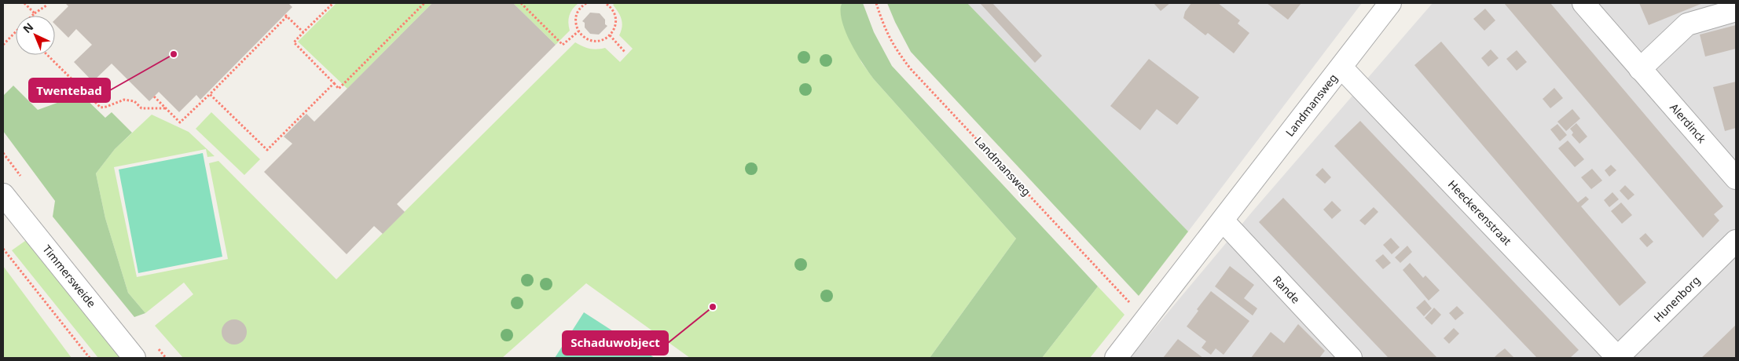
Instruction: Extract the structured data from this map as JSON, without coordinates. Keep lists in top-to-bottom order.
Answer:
{
  "streets": {
    "street": [
      "Landmansweg",
      "Alerdinck",
      "Heeckerenstraat",
      "Timmersweide",
      "Rande",
      "Hunenborg"
    ]
  },
  "crossings": [
    ["Landmansweg", "Heeckerenstraat"],
    ["Landmansweg", "Rande"],
    ["Heeckerenstraat", "Hunenborg"]
  ],
  "places": ["Twentebad", "Schaduwobject"],
  "north": "top left"
}
